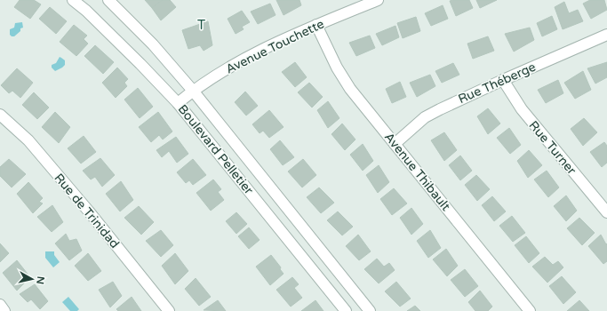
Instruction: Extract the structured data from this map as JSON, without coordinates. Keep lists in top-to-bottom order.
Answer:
{
  "streets": {
    "street": [
      "Avenue Touchette",
      "Rue Théberge",
      "Rue Turner",
      "Boulevard Pelletier",
      "Avenue Thibault",
      "Rue de Trinidad"
    ]
  },
  "crossings": [
    ["Avenue Touchette", "Boulevard Pelletier"],
    ["Avenue Touchette", "Avenue Thibault"],
    ["Rue Théberge", "Rue Turner"],
    ["Rue Théberge", "Avenue Thibault"]
  ],
  "districts": ["T"],
  "north": "right"
}
